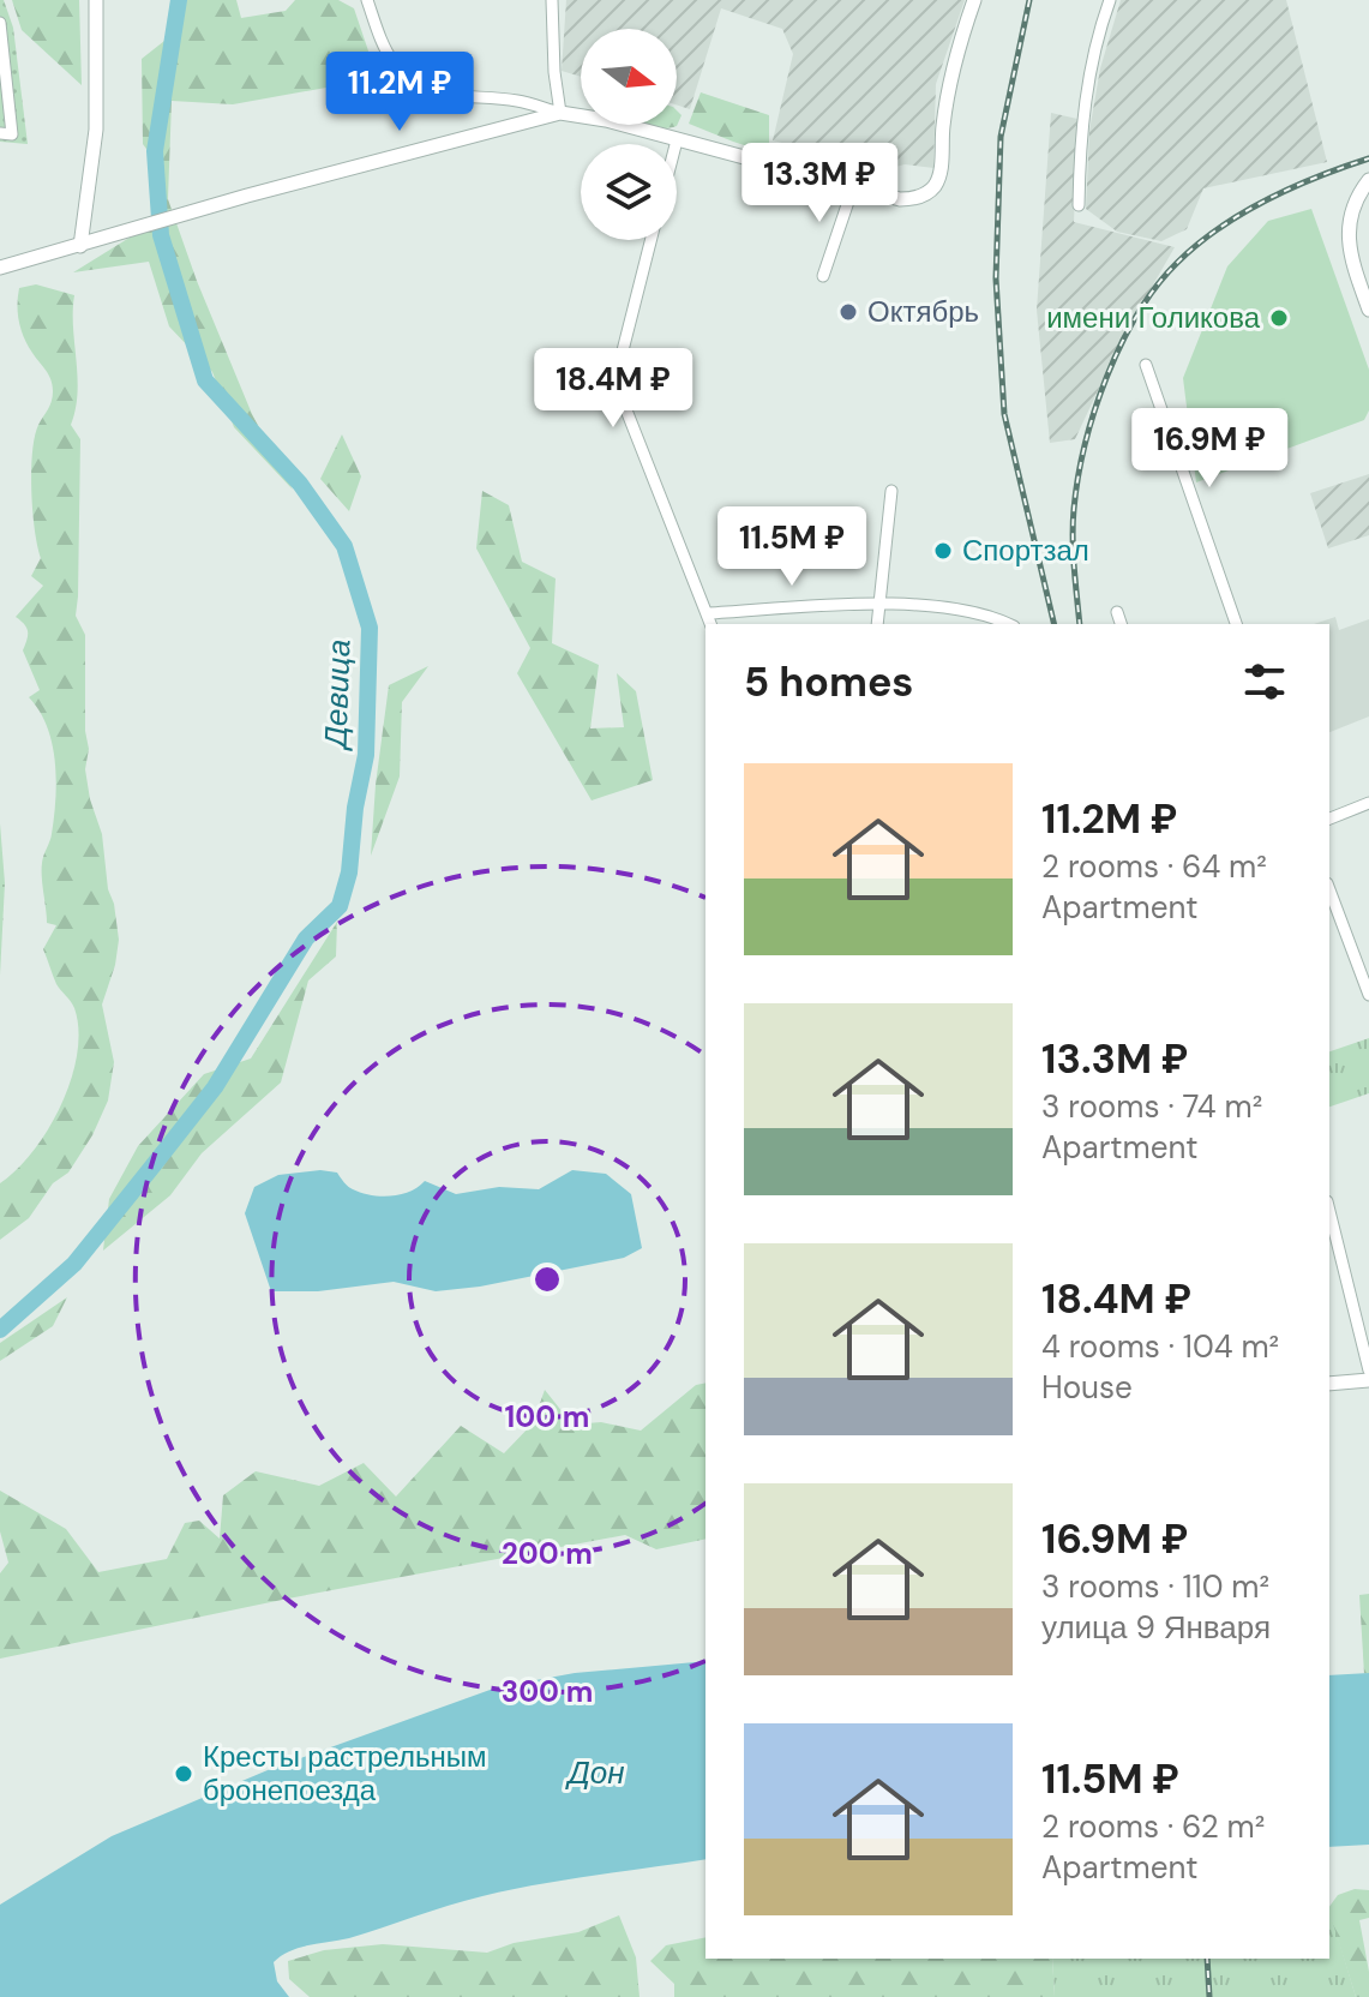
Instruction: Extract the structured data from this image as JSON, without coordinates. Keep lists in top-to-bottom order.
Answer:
{
  "water": ["Девица", "Дон"],
  "places": [
    "Октябрь",
    "имени Голикова",
    "Спортзал",
    "Кресты растрельным бронепоезда"
  ],
  "north": "right",
  "page": {
    "price": [
      "11.2M ₽",
      "13.3M ₽",
      "18.4M ₽",
      "16.9M ₽",
      "11.5M ₽"
    ],
    "heading": "5 homes",
    "list": [
      {
        "name": "11.2M ₽",
        "note": "2 rooms · 64 m² · Apartment"
      },
      {
        "name": "13.3M ₽",
        "note": "3 rooms · 74 m² · Apartment"
      },
      {
        "name": "18.4M ₽",
        "note": "4 rooms · 104 m² · House"
      },
      {
        "name": "16.9M ₽",
        "note": "3 rooms · 110 m² · улица 9 Января"
      },
      {
        "name": "11.5M ₽",
        "note": "2 rooms · 62 m² · Apartment"
      }
    ]
  },
  "rings": ["100 m", "200 m", "300 m"]
}
